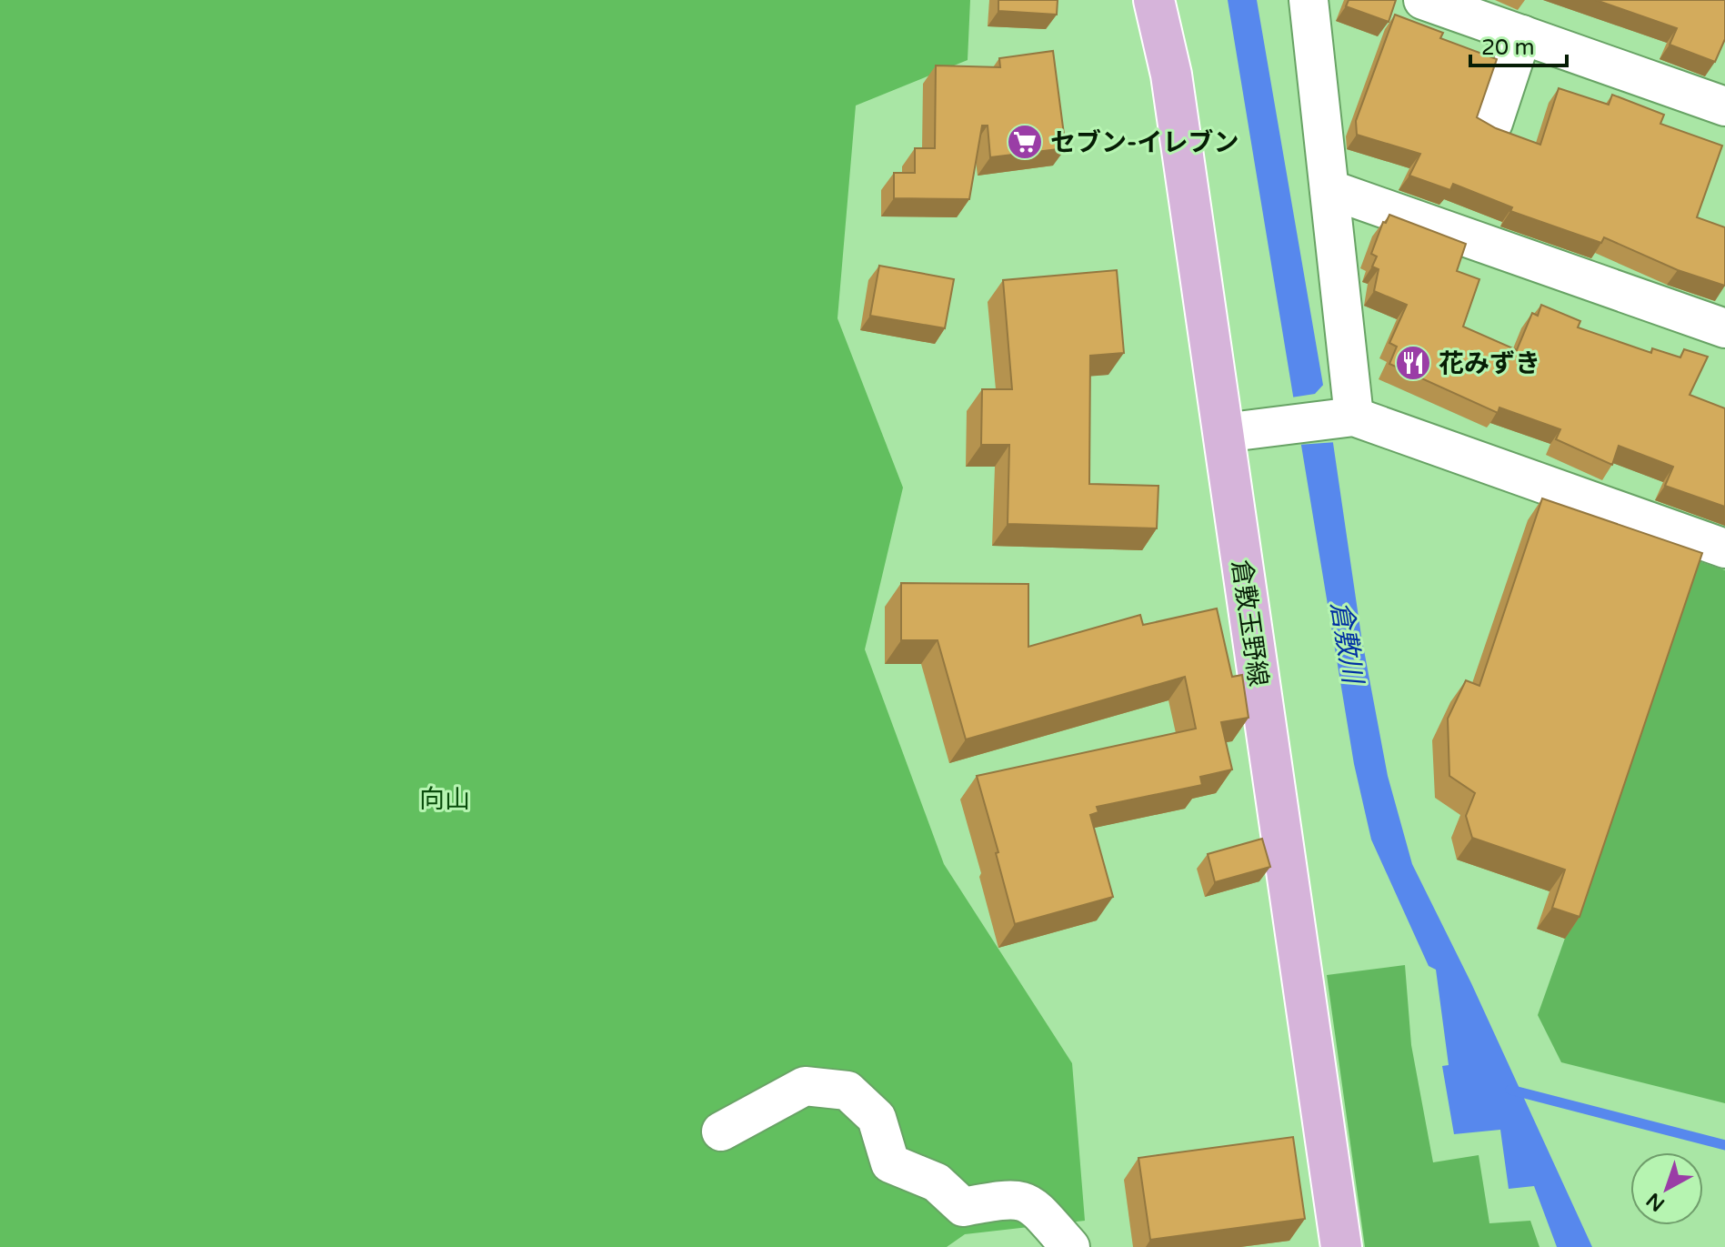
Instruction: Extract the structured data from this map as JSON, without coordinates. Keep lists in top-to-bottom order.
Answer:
{
  "streets": {
    "main road": ["倉敷玉野線"]
  },
  "water": ["倉敷川"],
  "parks": ["向山"],
  "places": {
    "supermarket": ["セブン-イレブン"],
    "restaurant": ["花みずき"]
  },
  "scale_bar": "20 m",
  "north": "bottom left"
}
